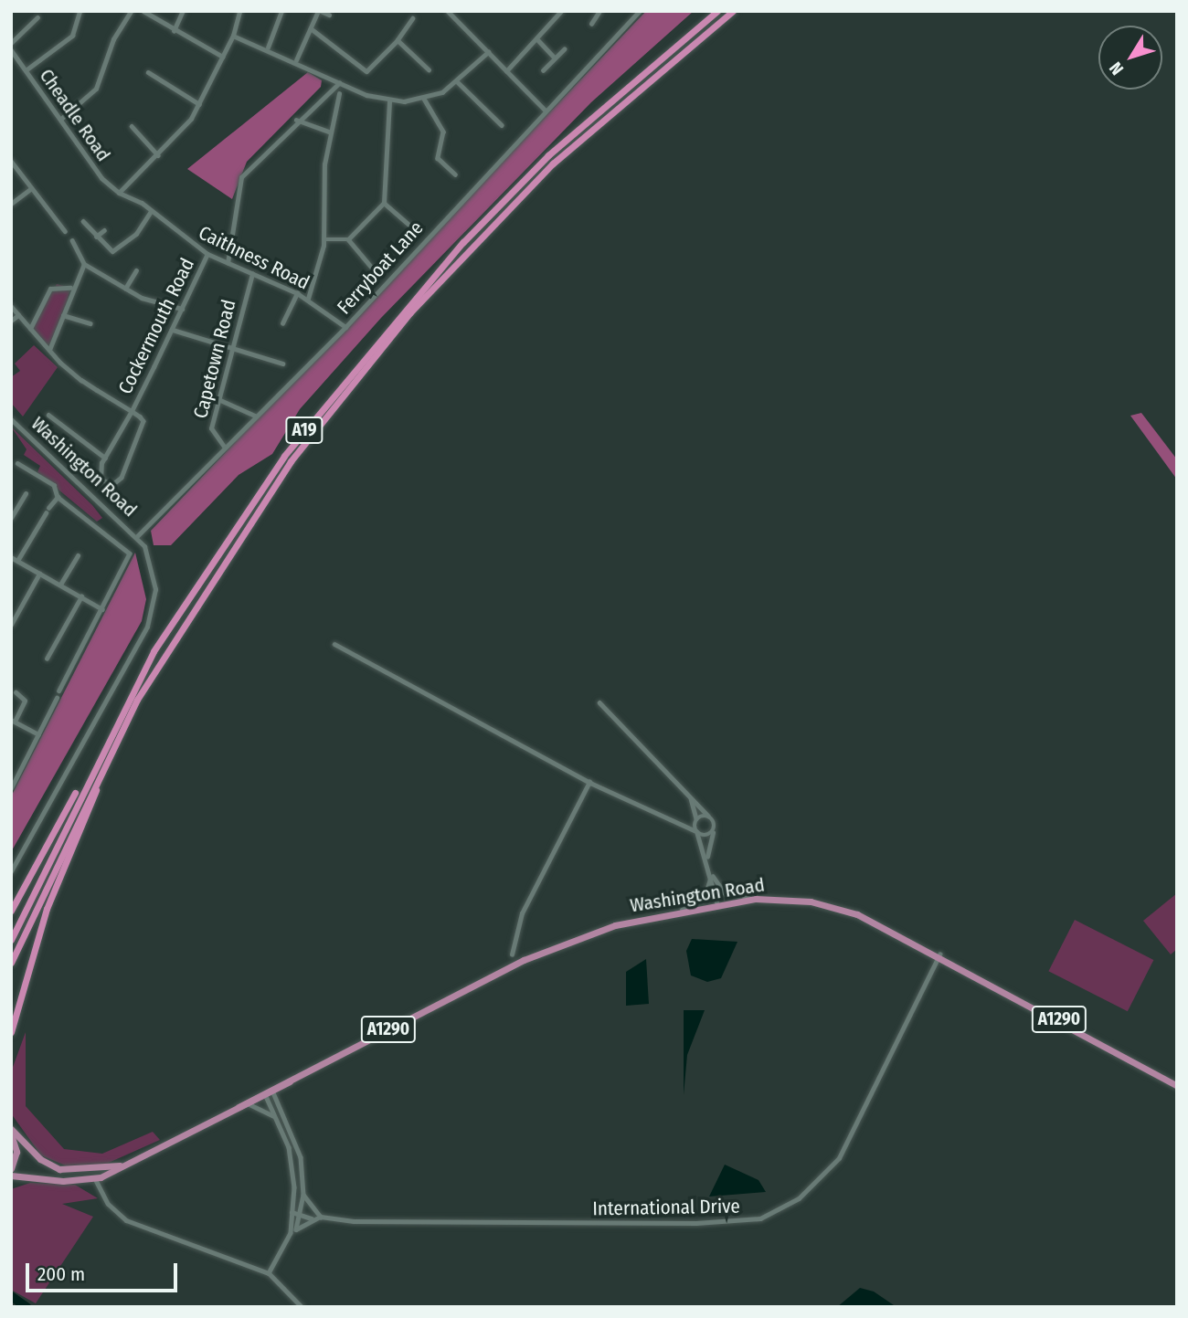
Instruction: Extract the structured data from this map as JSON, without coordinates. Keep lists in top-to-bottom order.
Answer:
{
  "streets": {
    "highway": ["A19"],
    "main road": ["Washington Road", "A1290"],
    "street": [
      "Cheadle Road",
      "Caithness Road",
      "Ferryboat Lane",
      "Cockermouth Road",
      "Capetown Road",
      "International Drive"
    ]
  },
  "crossings": [
    ["Cheadle Road", "Caithness Road"],
    ["Caithness Road", "Ferryboat Lane"],
    ["Caithness Road", "Cockermouth Road"],
    ["Caithness Road", "Capetown Road"],
    ["Ferryboat Lane", "Capetown Road"],
    ["Ferryboat Lane", "Washington Road"],
    ["Washington Road", "A1290"],
    ["Washington Road", "International Drive"]
  ],
  "scale_bar": "200 m",
  "north": "bottom left"
}
